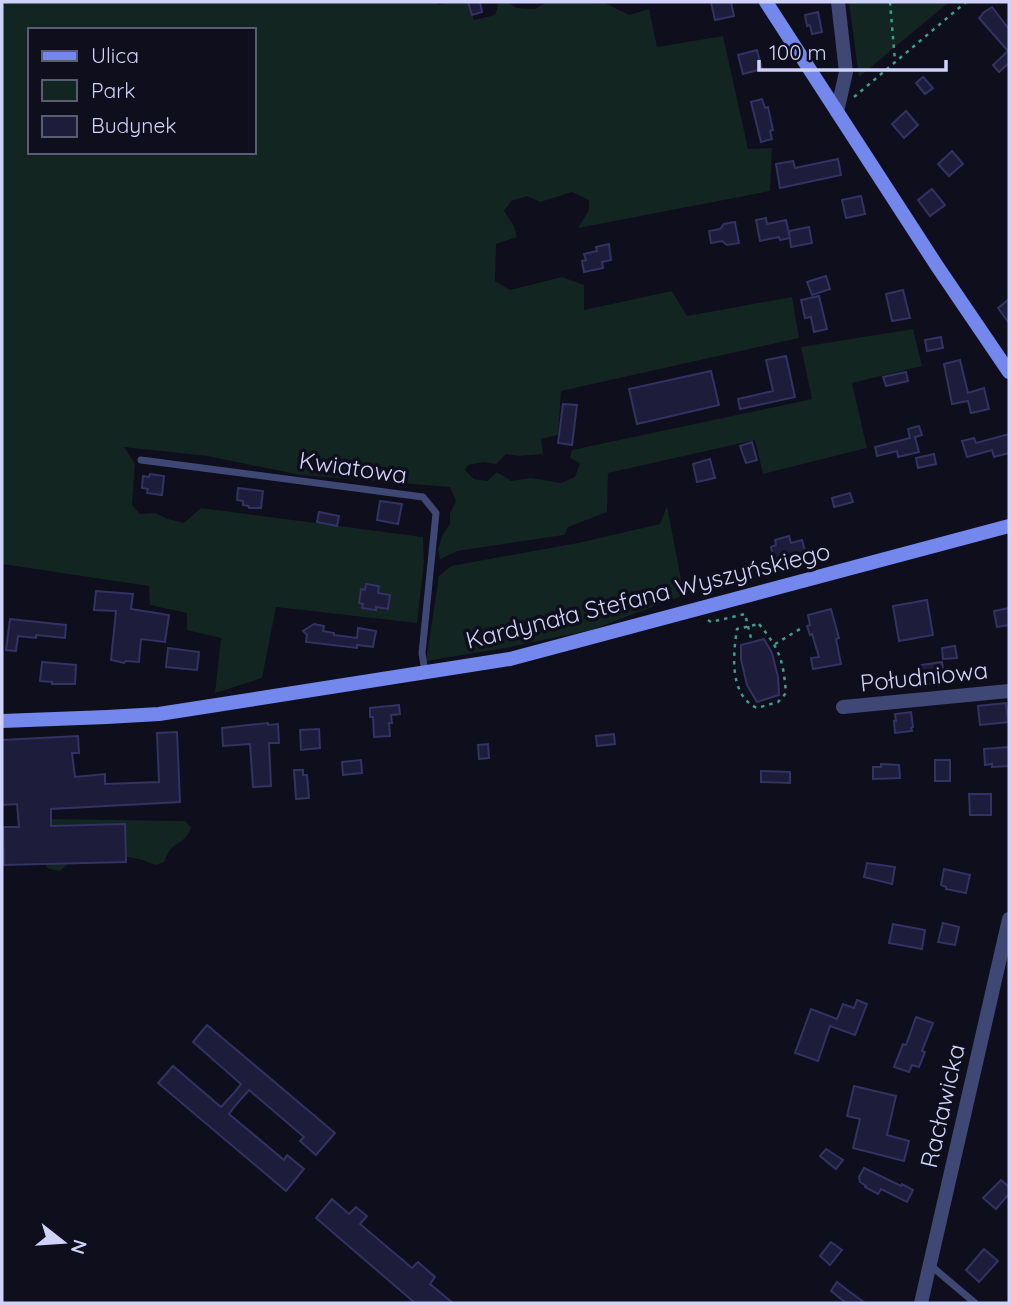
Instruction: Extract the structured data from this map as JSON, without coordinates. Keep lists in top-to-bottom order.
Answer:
{
  "streets": {
    "street": ["Kardynała Stefana Wyszyńskiego", "Południowa", "Racławicka"],
    "lane": ["Kwiatowa"]
  },
  "crossings": [
    ["Kwiatowa", "Kardynała Stefana Wyszyńskiego"]
  ],
  "legend": ["Ulica", "Park", "Budynek"],
  "scale_bar": "100 m",
  "north": "right"
}
